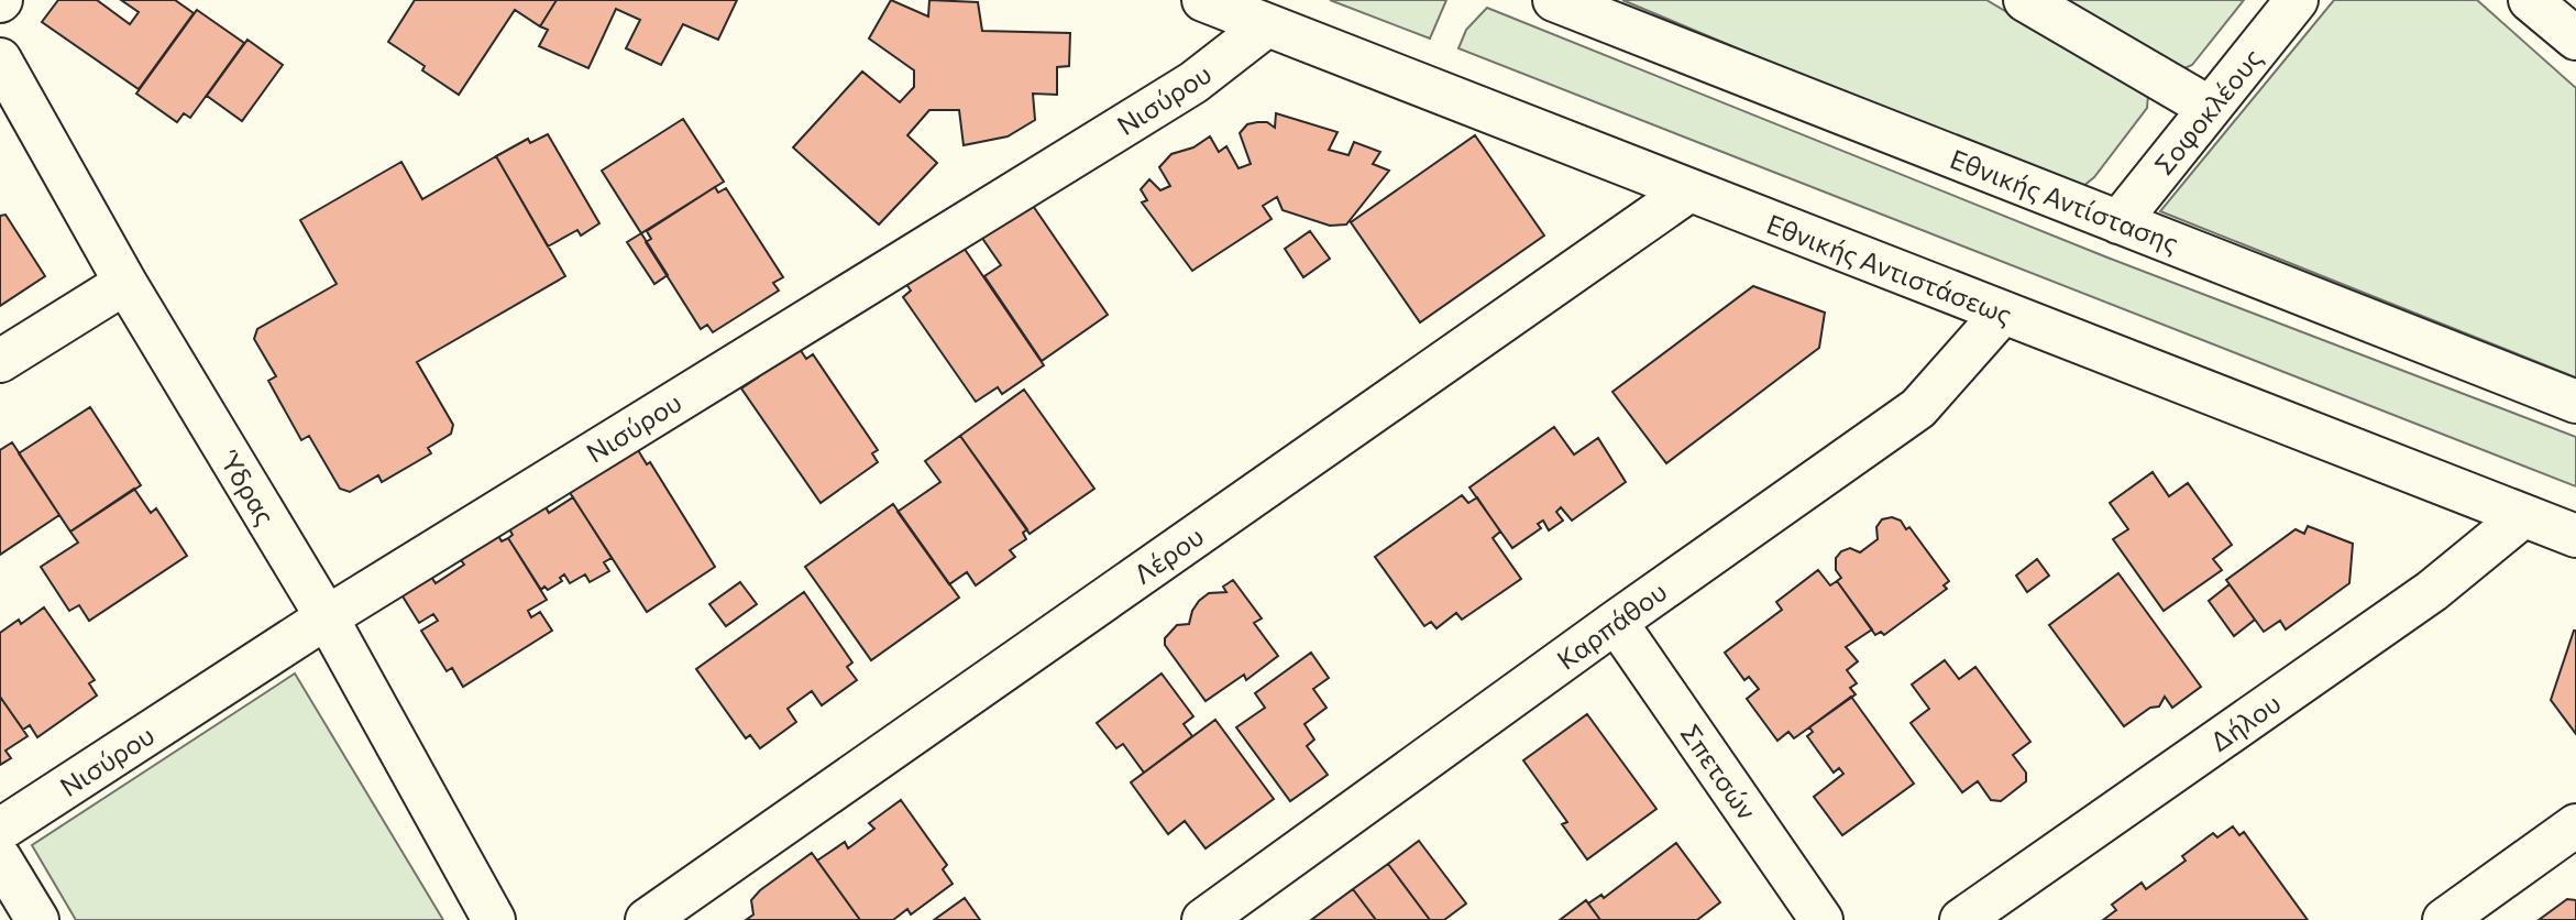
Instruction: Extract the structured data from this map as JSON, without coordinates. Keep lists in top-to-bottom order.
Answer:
{
  "streets": {
    "street": [
      "Νισύρου",
      "Σοφοκλέους",
      "Εθνικής Αντίστασης",
      "Εθνικής Αντιστάσεως",
      "Ύδρας",
      "Λέρου",
      "Καρπάθου",
      "Δήλου",
      "Σπετσών"
    ]
  },
  "crossings": [
    ["Νισύρου", "Εθνικής Αντιστάσεως"],
    ["Νισύρου", "Ύδρας"],
    ["Σοφοκλέους", "Εθνικής Αντίστασης"],
    ["Εθνικής Αντιστάσεως", "Λέρου"],
    ["Εθνικής Αντιστάσεως", "Καρπάθου"],
    ["Εθνικής Αντιστάσεως", "Δήλου"],
    ["Καρπάθου", "Σπετσών"]
  ]
}
